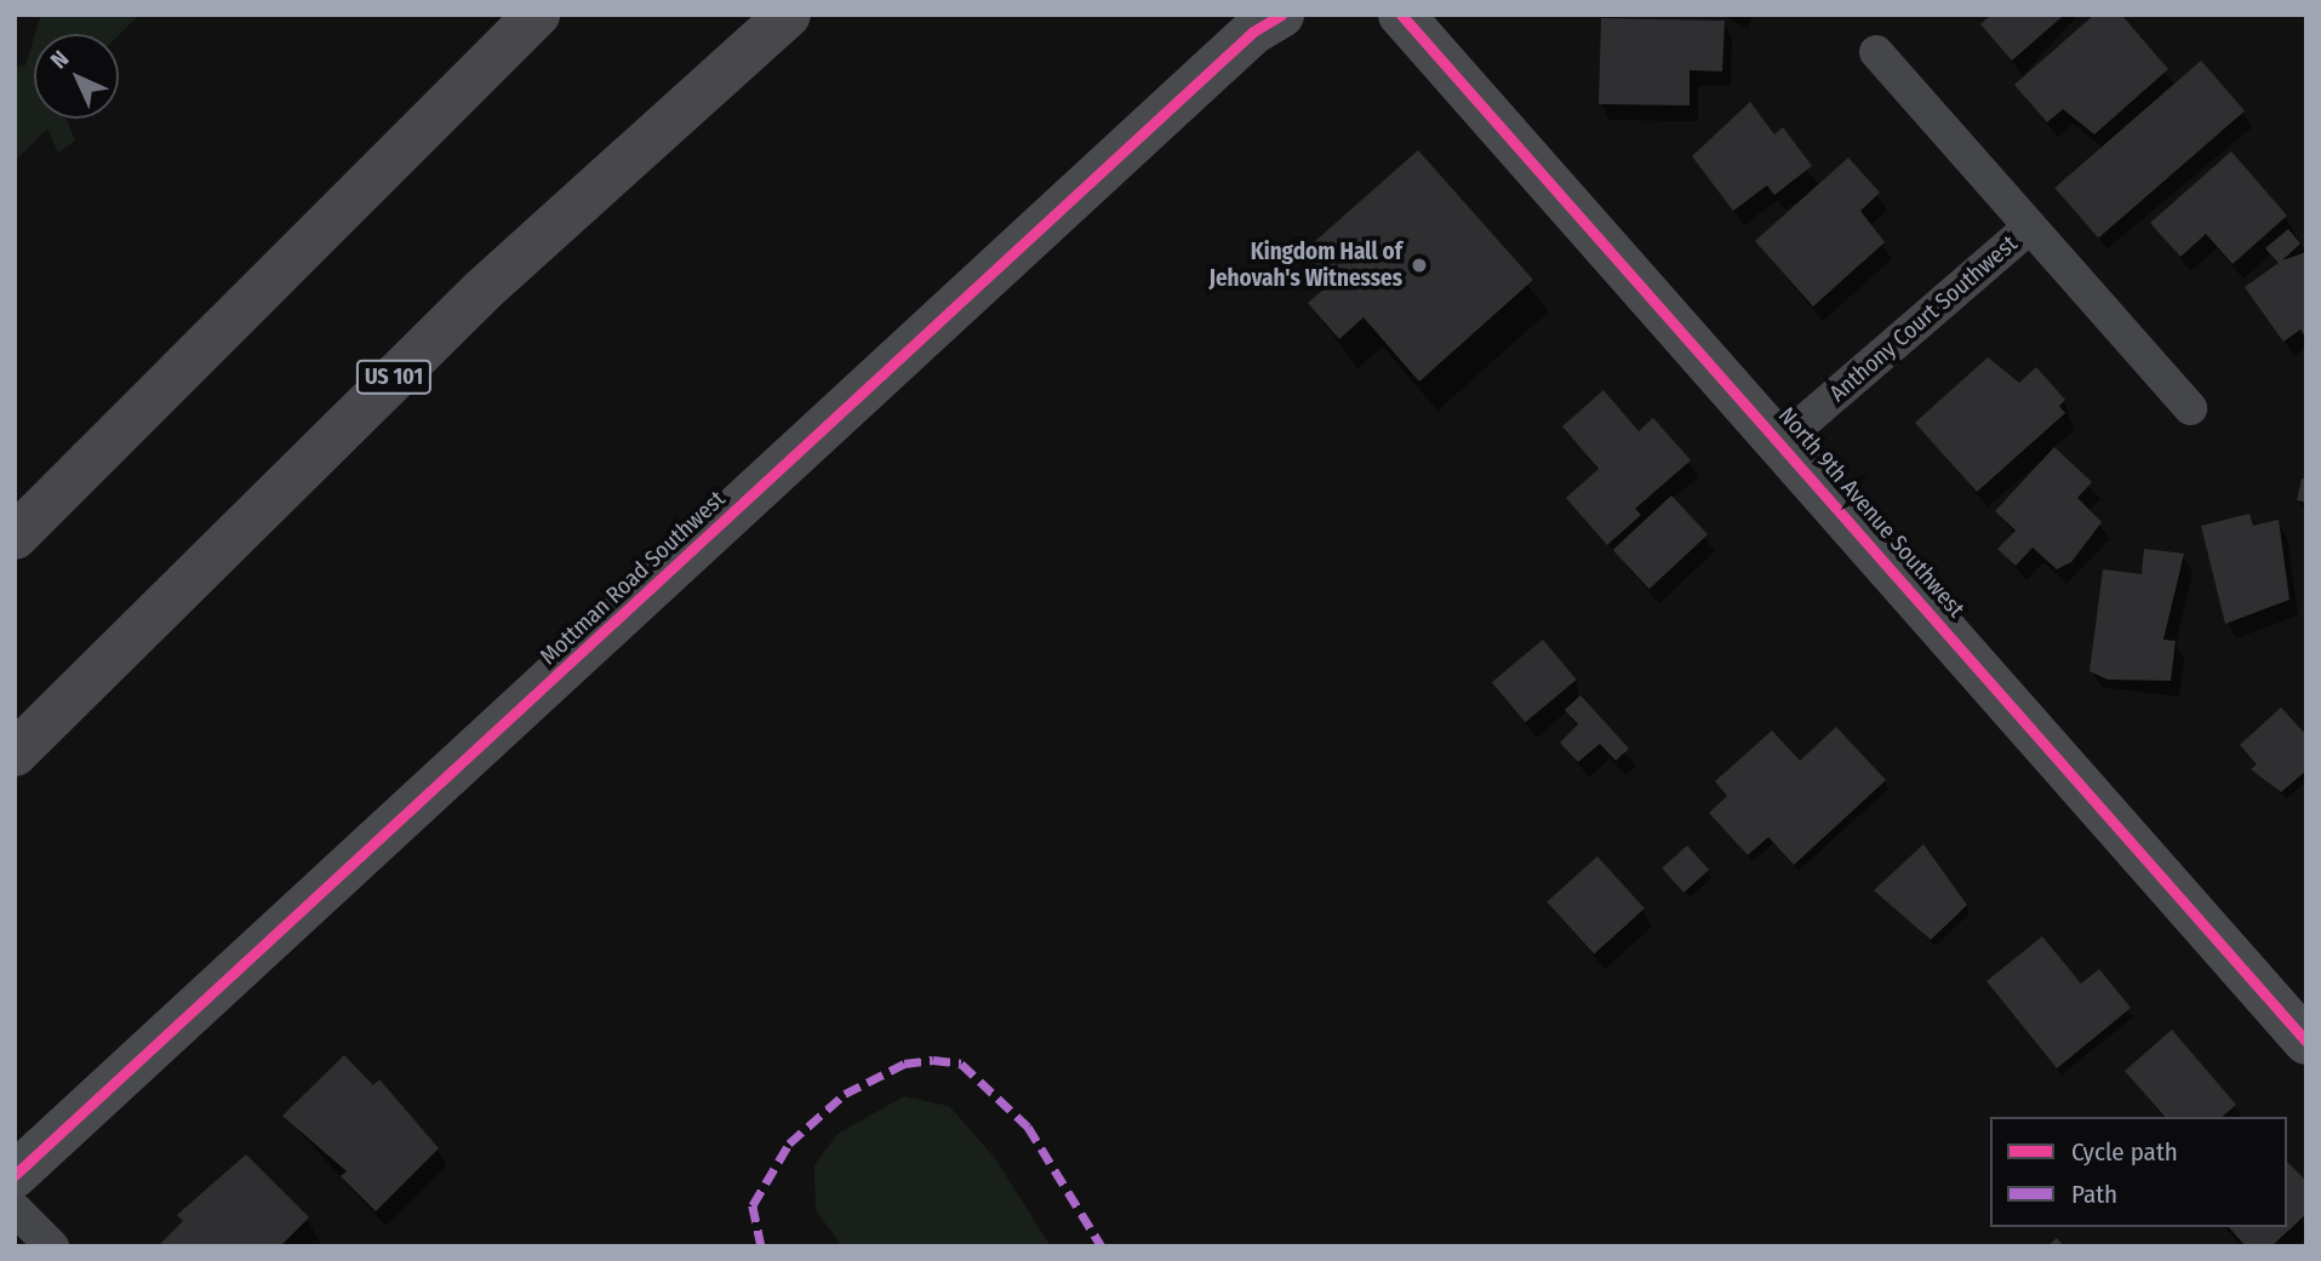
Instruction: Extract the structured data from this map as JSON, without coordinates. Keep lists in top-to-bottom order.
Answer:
{
  "streets": {
    "highway": ["US 101"],
    "street": ["Anthony Court Southwest", "North 9th Avenue Southwest", "Mottman Road Southwest"]
  },
  "crossings": [
    ["Anthony Court Southwest", "North 9th Avenue Southwest"]
  ],
  "places": ["Kingdom Hall of Jehovah's Witnesses"],
  "legend": ["Cycle path", "Path"],
  "north": "top left"
}
